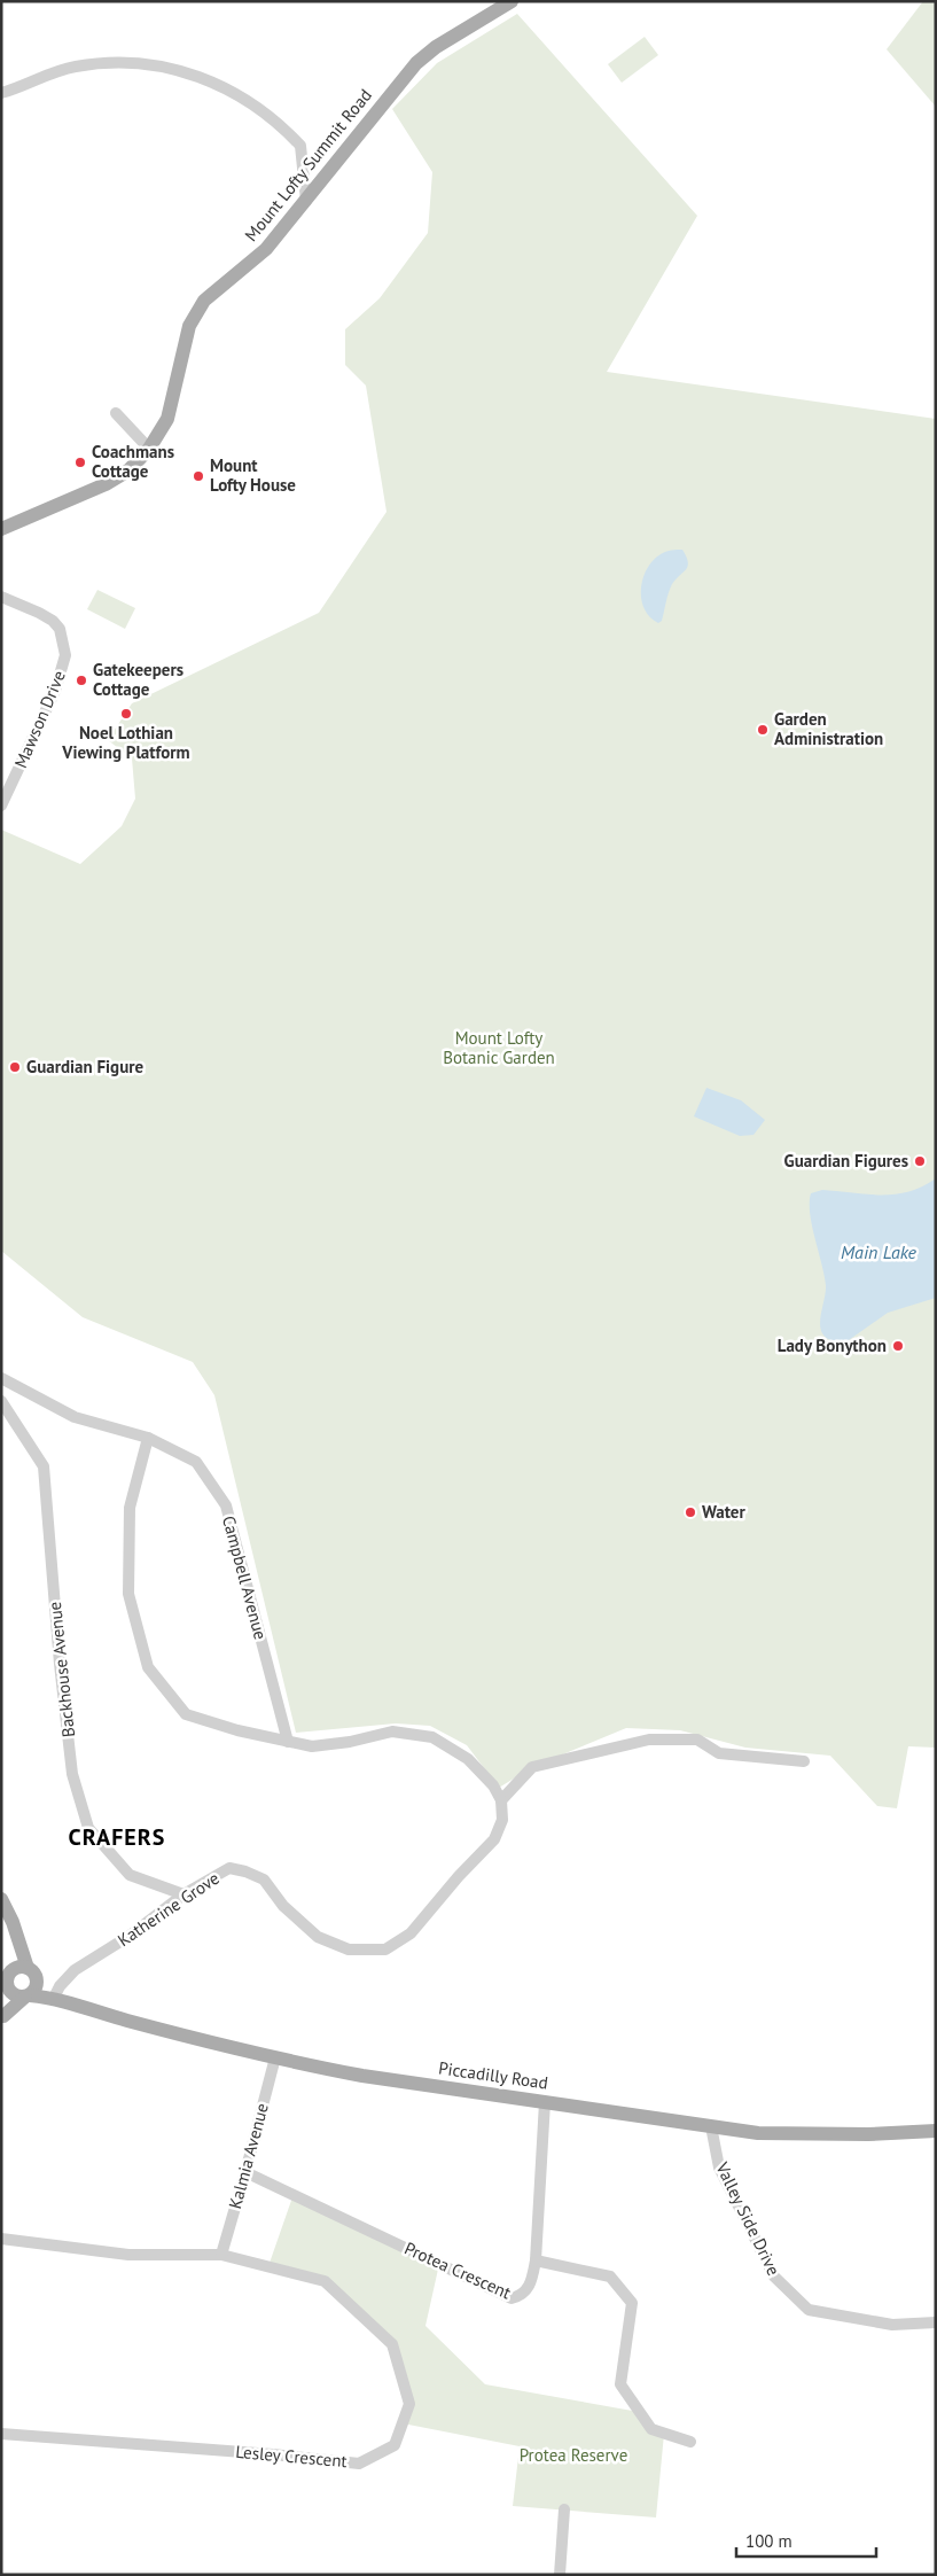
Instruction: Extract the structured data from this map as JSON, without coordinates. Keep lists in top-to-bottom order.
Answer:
{
  "streets": {
    "main road": ["Mount Lofty Summit Road", "Piccadilly Road"],
    "street": [
      "Mawson Drive",
      "Campbell Avenue",
      "Backhouse Avenue",
      "Katherine Grove",
      "Kalmia Avenue",
      "Valley Side Drive",
      "Protea Crescent",
      "Lesley Crescent"
    ]
  },
  "crossings": [
    ["Backhouse Avenue", "Katherine Grove"],
    ["Katherine Grove", "Piccadilly Road"],
    ["Piccadilly Road", "Kalmia Avenue"],
    ["Piccadilly Road", "Valley Side Drive"],
    ["Piccadilly Road", "Protea Crescent"],
    ["Kalmia Avenue", "Protea Crescent"],
    ["Kalmia Avenue", "Lesley Crescent"]
  ],
  "districts": ["CRAFERS"],
  "water": ["Main Lake"],
  "parks": ["Mount Lofty Botanic Garden", "Protea Reserve"],
  "places": [
    "Coachmans Cottage",
    "Mount Lofty House",
    "Gatekeepers Cottage",
    "Noel Lothian Viewing Platform",
    "Garden Administration",
    "Guardian Figure",
    "Guardian Figures",
    "Lady Bonython",
    "Water"
  ],
  "scale_bar": "100 m"
}
